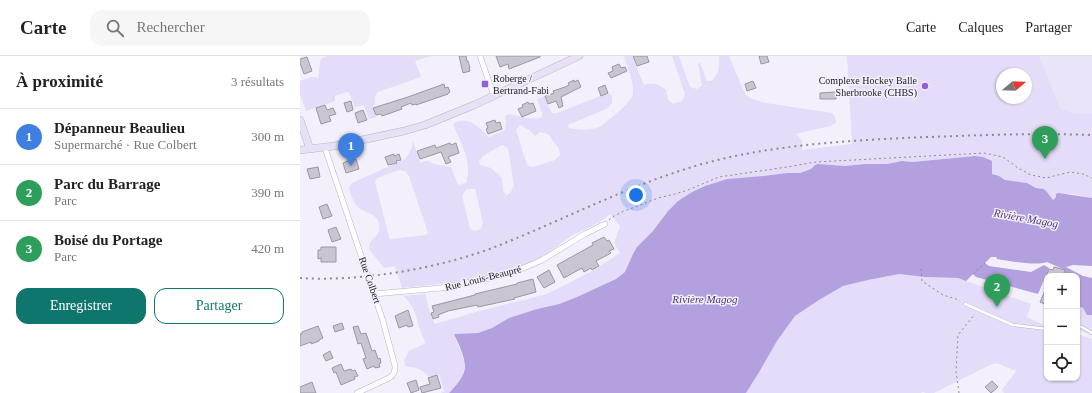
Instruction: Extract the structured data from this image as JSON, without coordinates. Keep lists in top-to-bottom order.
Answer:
{
  "streets": {
    "street": ["Rue Louis-Beaupré", "Rue Colbert"]
  },
  "crossings": [
    ["Rue Louis-Beaupré", "Rue Colbert"]
  ],
  "water": ["Rivière Magog"],
  "places": {
    "transit": ["Roberge / Bertrand-Fabi"],
    "other": ["Complexe Hockey Balle Sherbrooke (CHBS)"]
  },
  "north": "right",
  "page": {
    "header": "Carte",
    "search": "Rechercher",
    "nav": ["Carte", "Calques", "Partager"],
    "heading": ["À proximité", "3 résultats"],
    "list": [
      {
        "mark": "1",
        "name": "Dépanneur Beaulieu",
        "note": "Supermarché · Rue Colbert",
        "value": "300 m"
      },
      {
        "mark": "2",
        "name": "Parc du Barrage",
        "note": "Parc",
        "value": "390 m"
      },
      {
        "mark": "3",
        "name": "Boisé du Portage",
        "note": "Parc",
        "value": "420 m"
      }
    ],
    "pins": ["3", "1", "2"],
    "map_buttons": ["+", "−"],
    "buttons": ["Enregistrer", "Partager"]
  }
}
